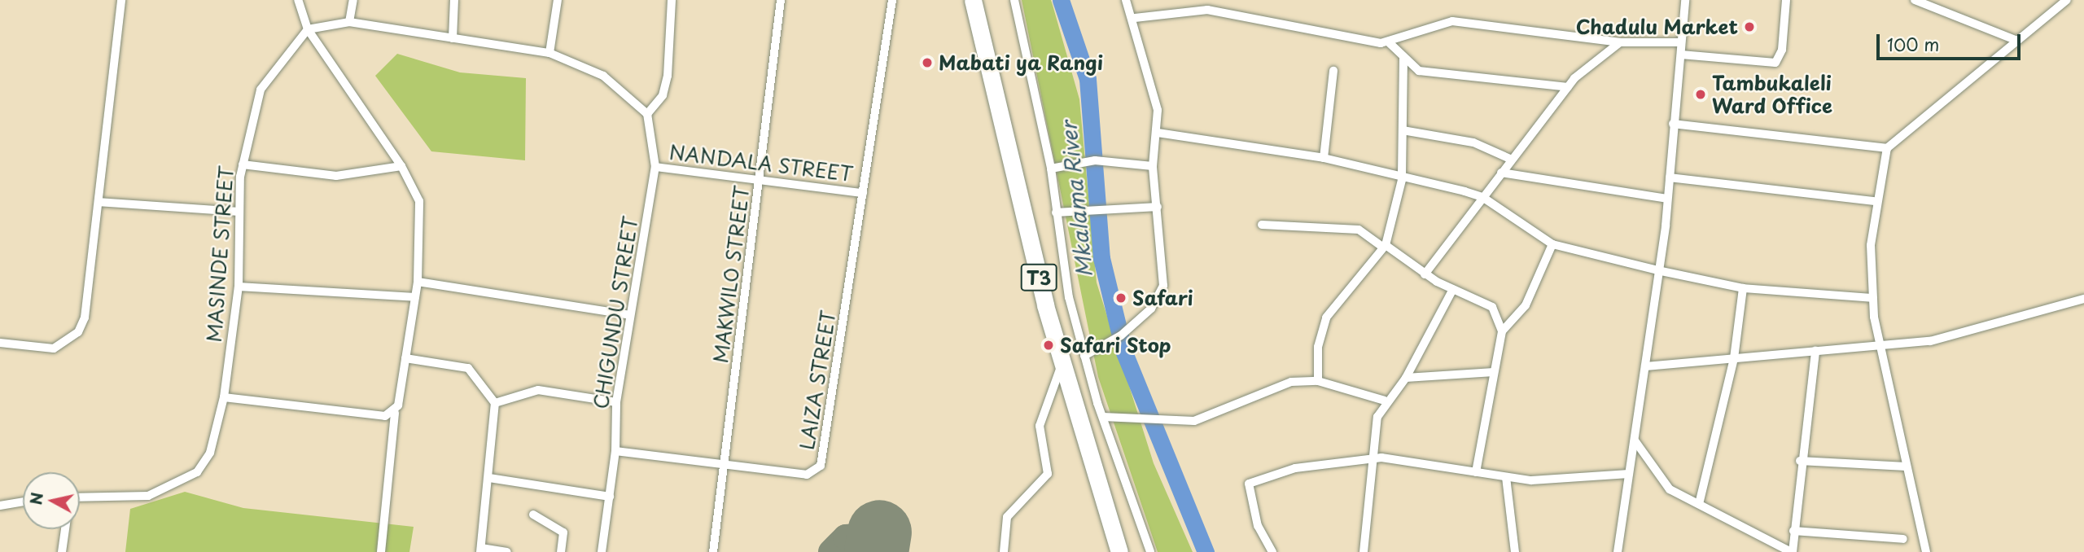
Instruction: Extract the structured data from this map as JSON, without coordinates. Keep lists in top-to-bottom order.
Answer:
{
  "streets": {
    "highway": ["T3"],
    "street": [
      "NANDALA STREET",
      "MASINDE STREET",
      "MAKWILO STREET",
      "CHIGUNDU STREET",
      "LAIZA STREET"
    ]
  },
  "crossings": [
    ["NANDALA STREET", "MAKWILO STREET"],
    ["NANDALA STREET", "CHIGUNDU STREET"],
    ["NANDALA STREET", "LAIZA STREET"],
    ["MAKWILO STREET", "LAIZA STREET"],
    ["CHIGUNDU STREET", "LAIZA STREET"]
  ],
  "water": ["Mkalama River"],
  "places": [
    "Chadulu Market",
    "Mabati ya Rangi",
    "Tambukaleli Ward Office",
    "Safari",
    "Safari Stop"
  ],
  "scale_bar": "100 m",
  "north": "left"
}
